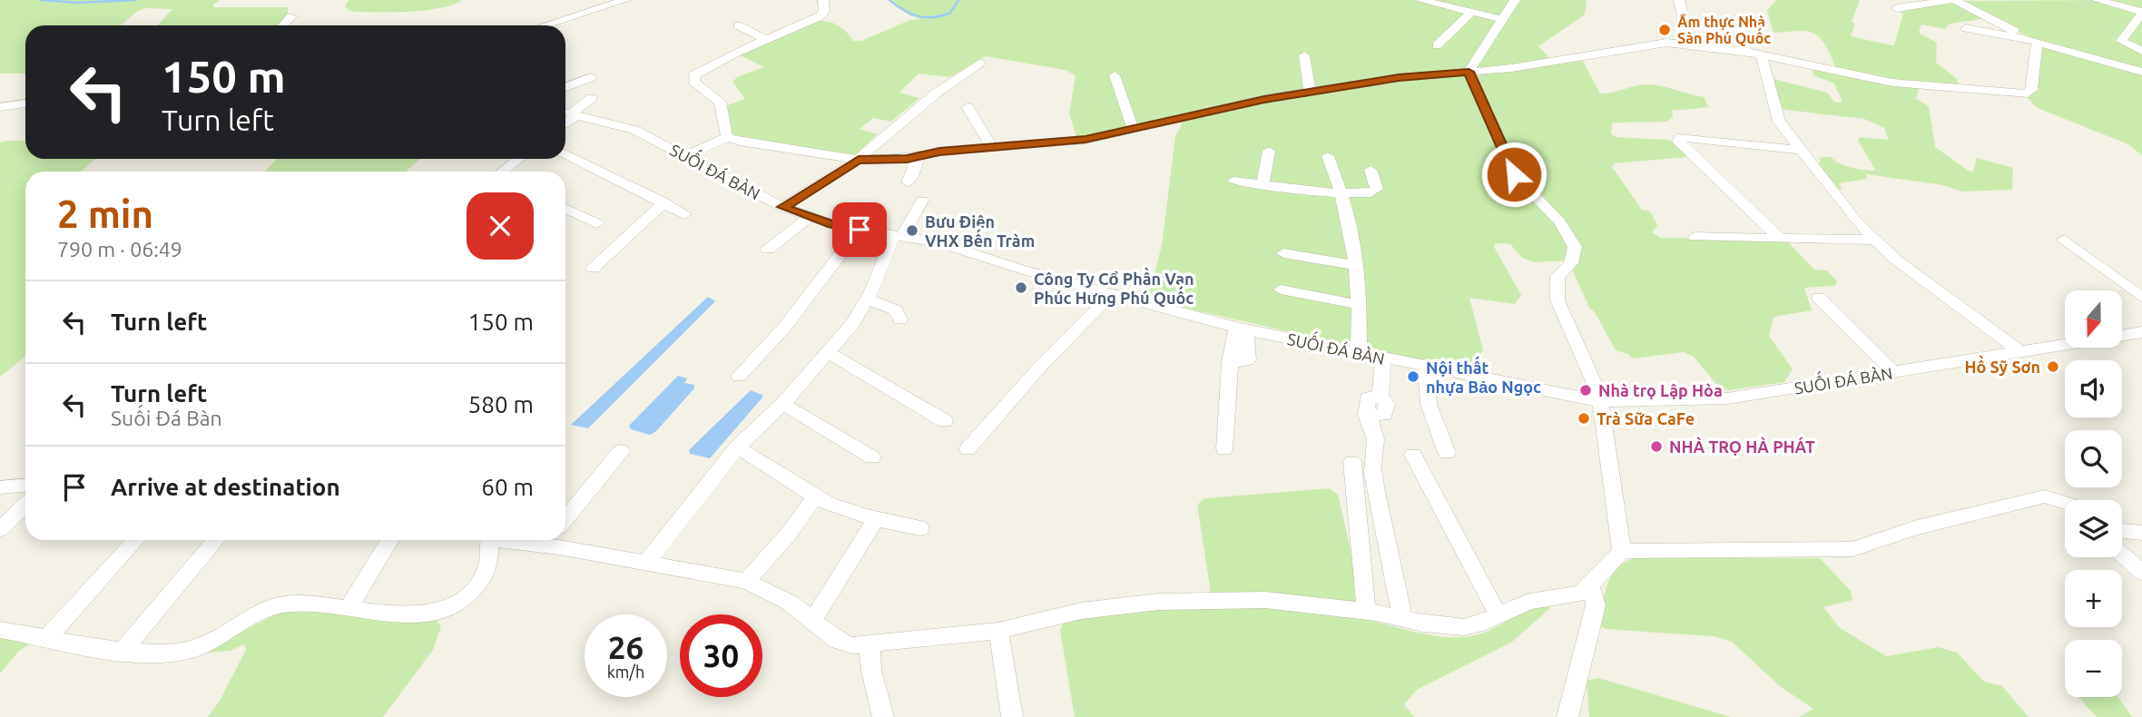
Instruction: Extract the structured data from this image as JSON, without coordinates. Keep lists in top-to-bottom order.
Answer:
{
  "streets": {
    "street": ["SUỐI ĐÁ BÀN"]
  },
  "places": [
    "Ẩm thực Nhà Sàn Phú Quốc",
    "Bưu Điện VHX Bến Tràm",
    "Công Ty Cổ Phần Vạn Phúc Hưng Phú Quốc",
    "Hồ Sỹ Sơn",
    "Nội thất nhựa Bảo Ngọc",
    "Nhà trọ Lập Hòa",
    "Trà Sữa CaFe",
    "NHÀ TRỌ HÀ PHÁT"
  ],
  "north": "bottom",
  "page": {
    "turn": ["150 m", "Turn left"],
    "heading": ["2 min", "790 m · 06:49"],
    "list": [
      {
        "name": "Turn left",
        "value": "150 m"
      },
      {
        "name": "Turn left",
        "note": "Suối Đá Bàn",
        "value": "580 m"
      },
      {
        "name": "Arrive at destination",
        "value": "60 m"
      }
    ],
    "map_buttons": ["+", "−"],
    "speed": "26 km/h",
    "limit": "30"
  }
}
